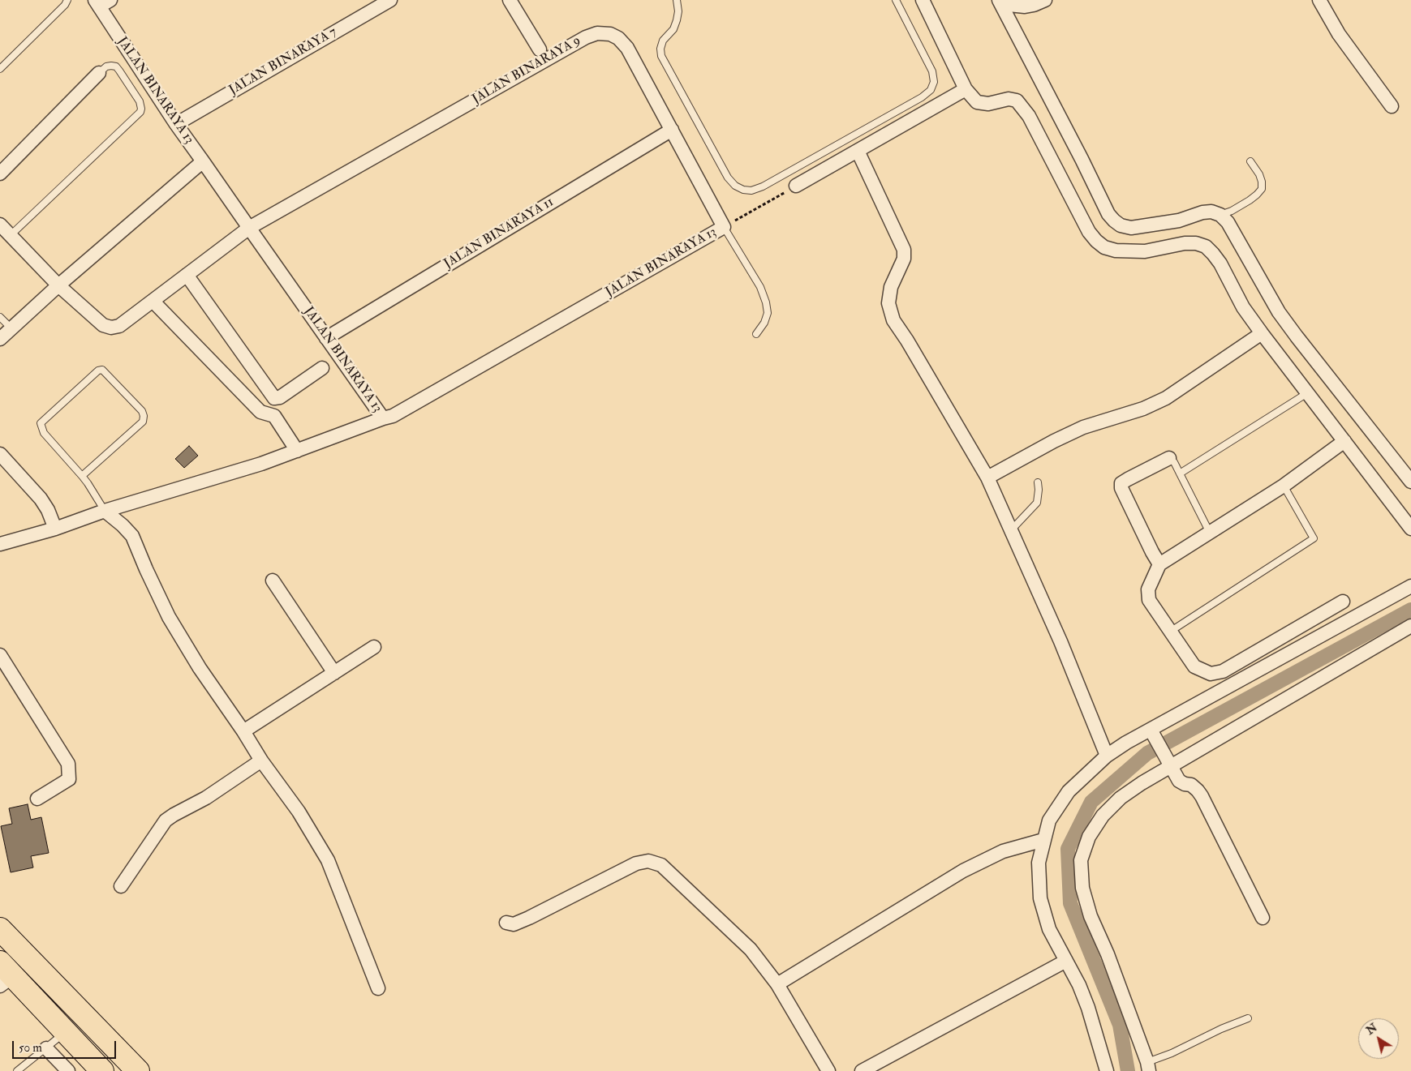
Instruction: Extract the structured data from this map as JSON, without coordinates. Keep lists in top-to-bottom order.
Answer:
{
  "streets": {
    "street": [
      "JALAN BINARAYA 7",
      "JALAN BINARAYA 9",
      "JALAN BINARAYA 13",
      "JALAN BINARAYA 11"
    ]
  },
  "crossings": [
    ["JALAN BINARAYA 7", "JALAN BINARAYA 13"],
    ["JALAN BINARAYA 9", "JALAN BINARAYA 13"],
    ["JALAN BINARAYA 9", "JALAN BINARAYA 11"],
    ["JALAN BINARAYA 13", "JALAN BINARAYA 11"]
  ],
  "scale_bar": "50 m",
  "north": "top left"
}
